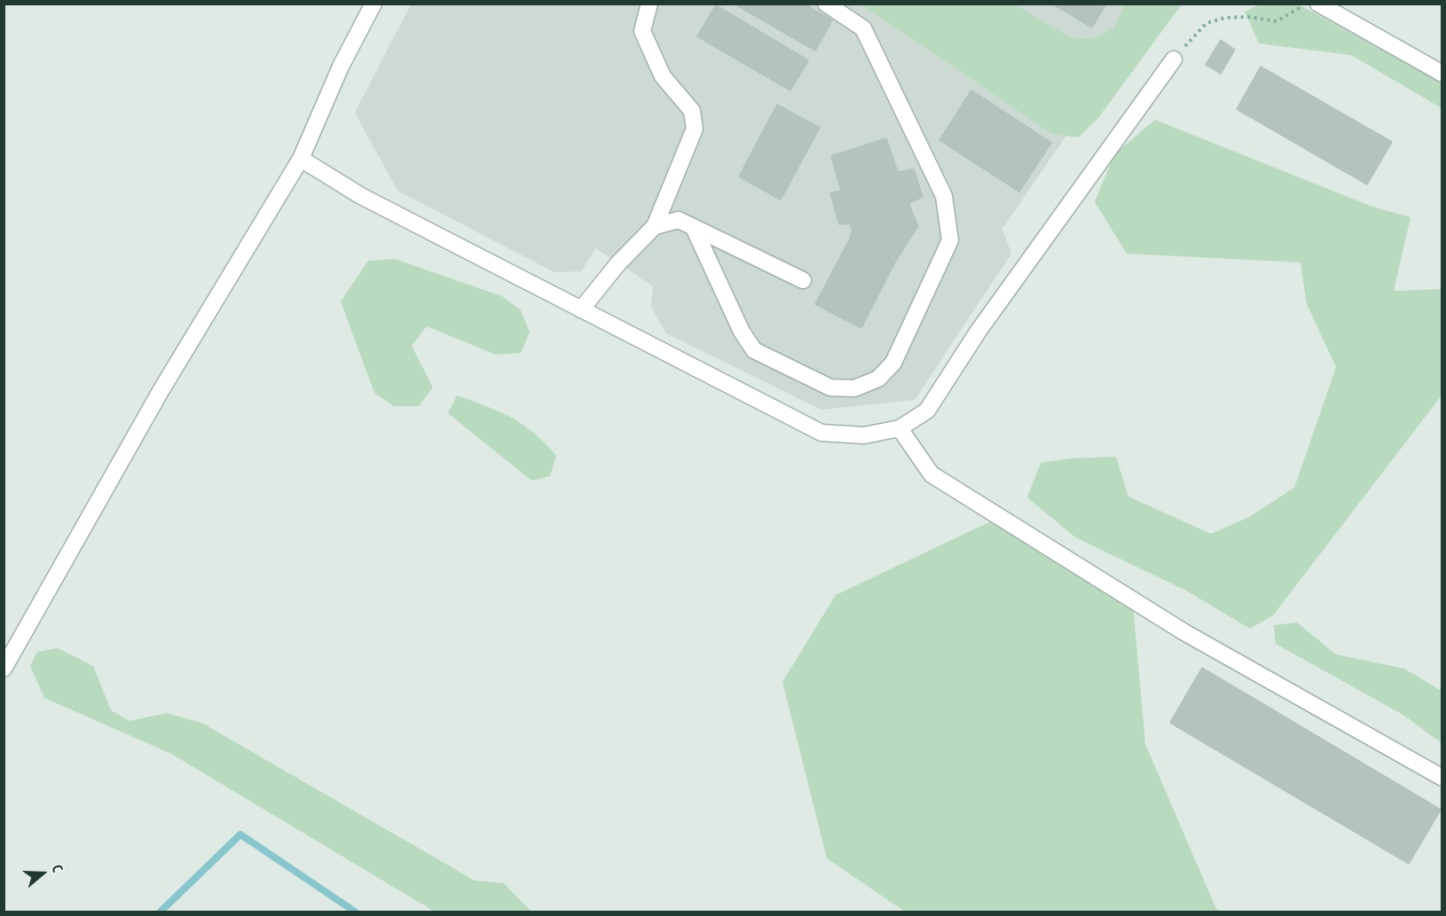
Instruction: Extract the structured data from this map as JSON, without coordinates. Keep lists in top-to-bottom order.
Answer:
{
  "north": "right"
}
